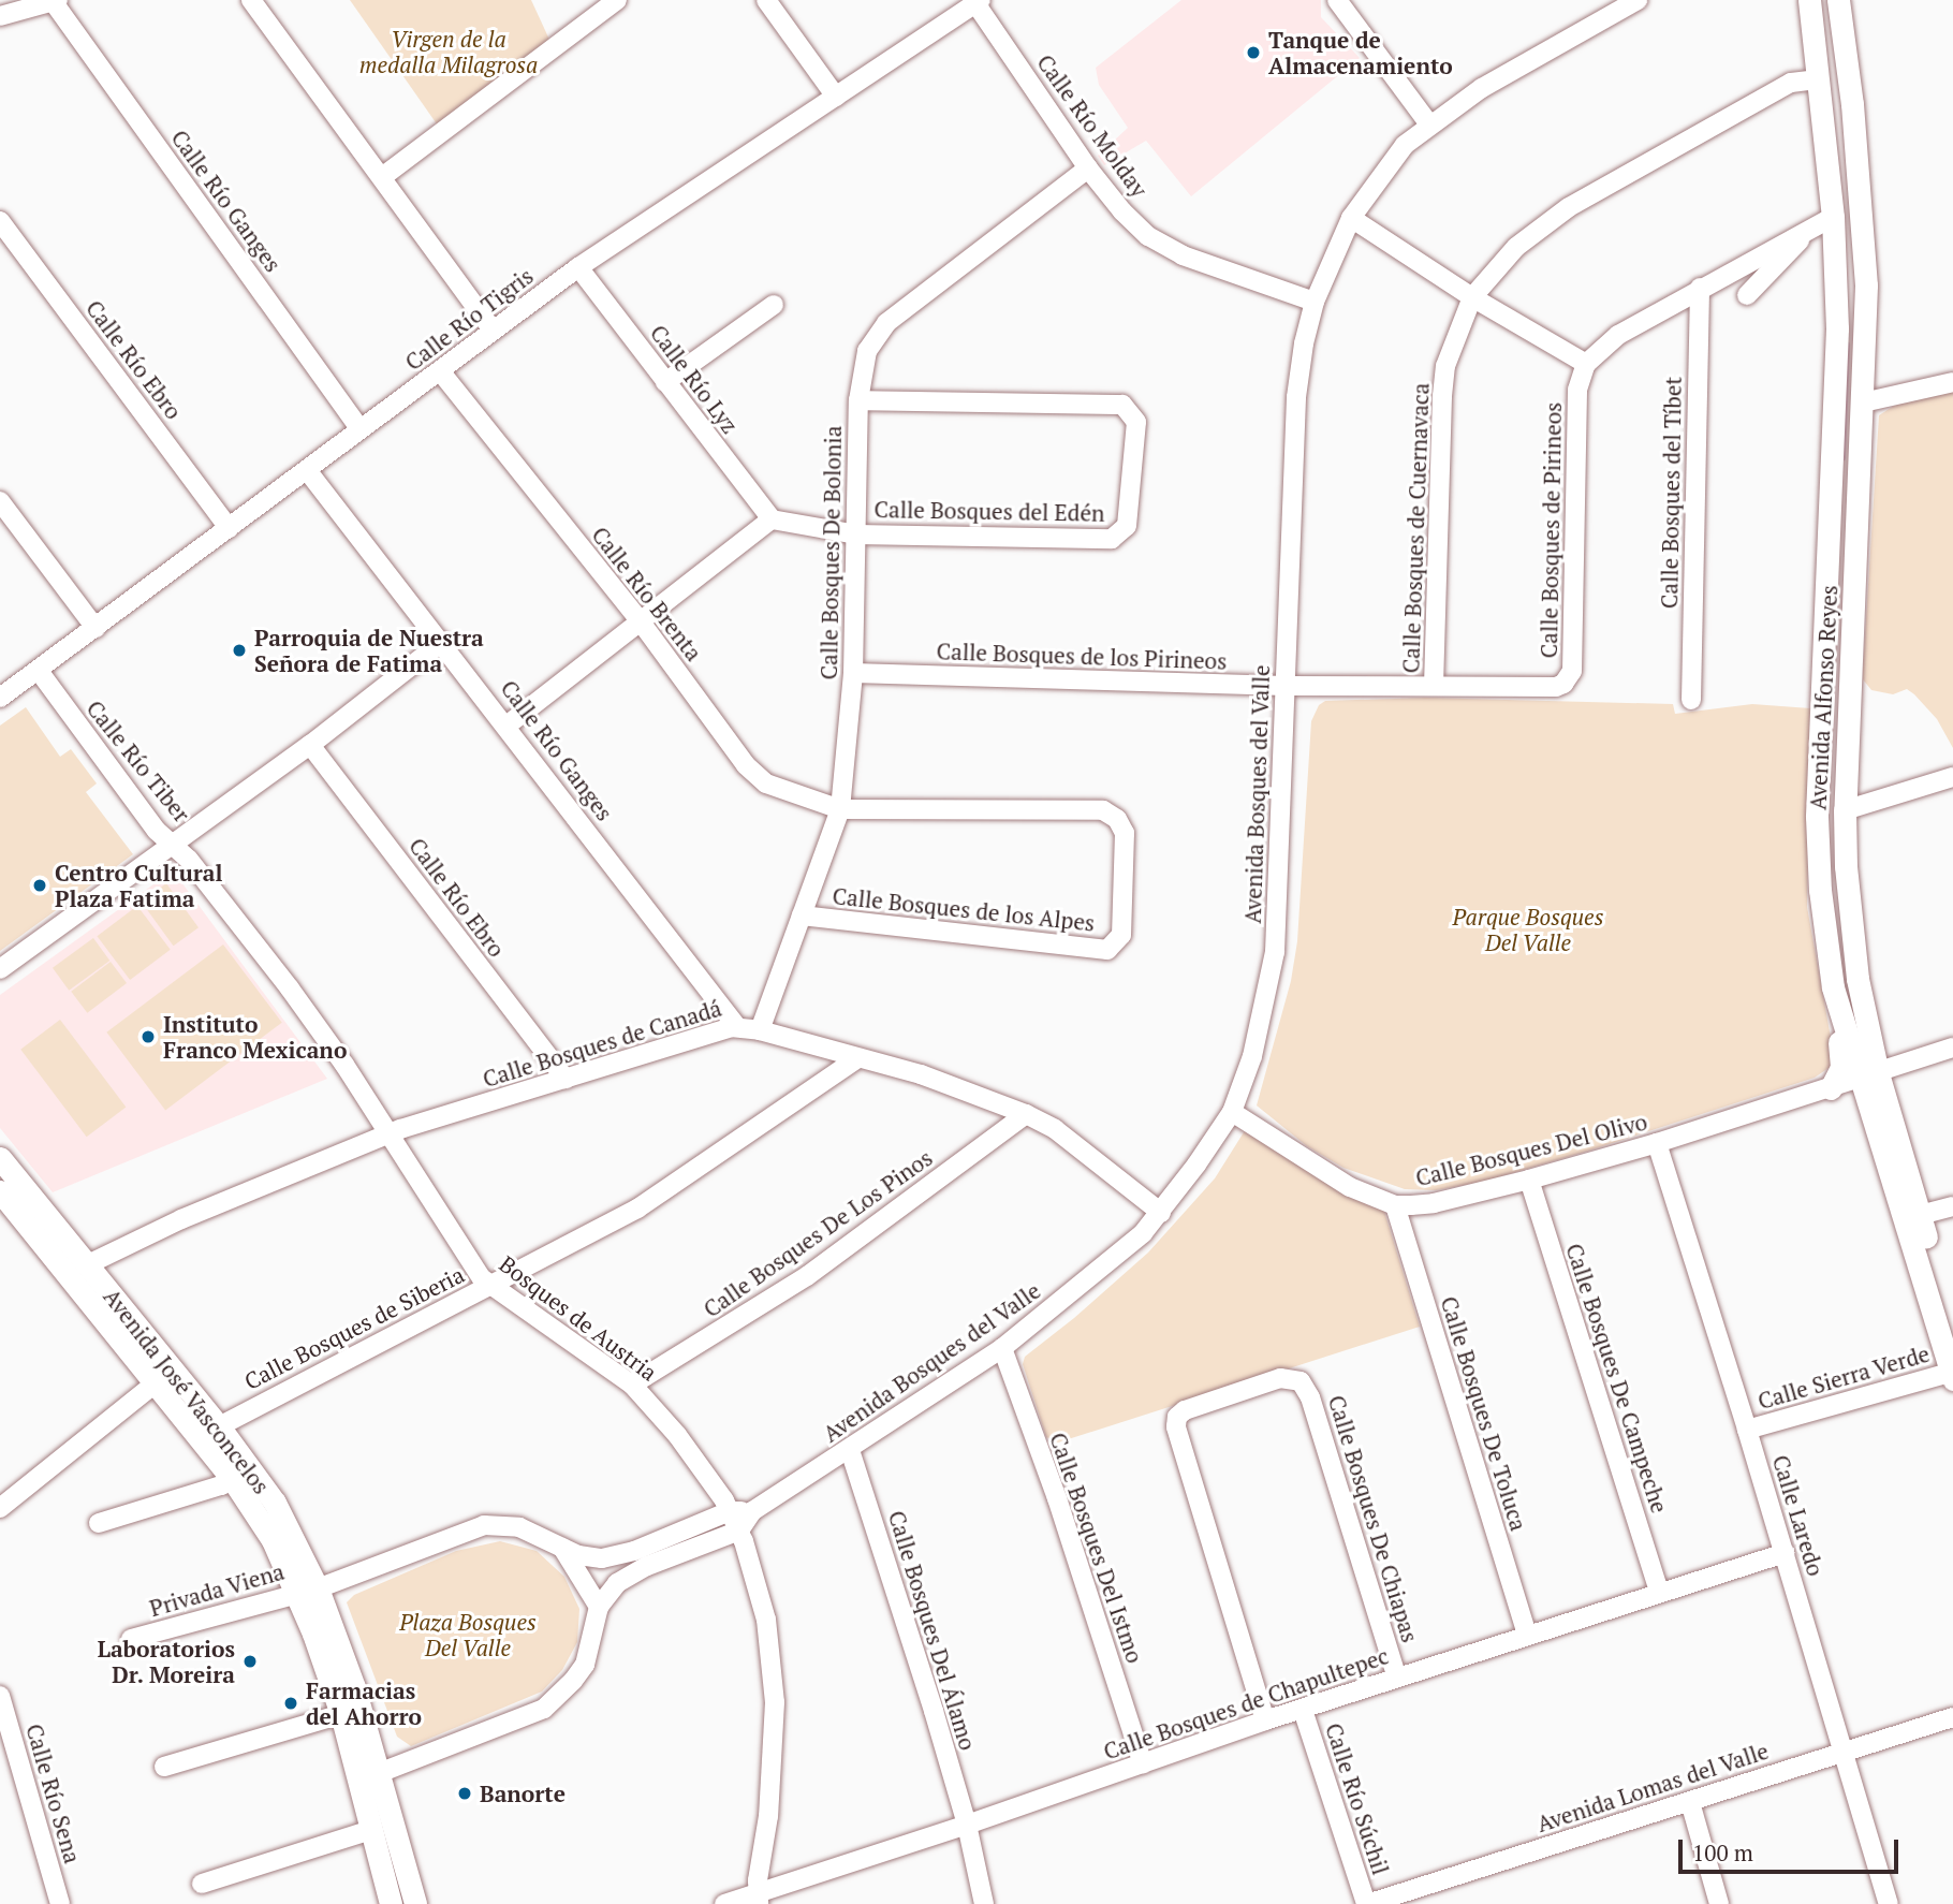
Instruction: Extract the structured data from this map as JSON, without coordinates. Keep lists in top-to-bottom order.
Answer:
{
  "streets": {
    "main road": ["Avenida Alfonso Reyes", "Avenida José Vasconcelos"],
    "street": [
      "Calle Río Molday",
      "Calle Río Ganges",
      "Calle Río Tigris",
      "Calle Río Ebro",
      "Calle Río Lyz",
      "Calle Bosques del Tíbet",
      "Calle Bosques del Edén",
      "Calle Bosques de Cuernavaca",
      "Calle Bosques de Pirineos",
      "Calle Bosques De Bolonia",
      "Calle Río Brenta",
      "Calle Bosques de los Pirineos",
      "Calle Río Tiber",
      "Avenida Bosques del Valle",
      "Calle Bosques de los Alpes",
      "Calle Bosques de Canadá",
      "Calle Bosques Del Olivo",
      "Calle Bosques De Los Pinos",
      "Bosques de Austria",
      "Calle Bosques de Siberia",
      "Calle Sierra Verde",
      "Calle Bosques De Campeche",
      "Calle Bosques De Toluca",
      "Calle Laredo",
      "Calle Bosques De Chiapas",
      "Calle Bosques Del Istmo",
      "Privada Viena",
      "Calle Bosques Del Álamo",
      "Calle Bosques de Chapultepec",
      "Avenida Lomas del Valle",
      "Calle Río Sena",
      "Calle Río Súchil"
    ]
  },
  "crossings": [
    ["Calle Río Molday", "Calle Río Tigris"],
    ["Calle Río Molday", "Calle Bosques De Bolonia"],
    ["Calle Río Molday", "Avenida Bosques del Valle"],
    ["Calle Río Ganges", "Calle Río Tigris"],
    ["Calle Río Ganges", "Calle Bosques de Canadá"],
    ["Calle Río Tigris", "Calle Río Ebro"],
    ["Calle Río Tigris", "Calle Río Lyz"],
    ["Calle Río Tigris", "Calle Río Brenta"],
    ["Calle Río Tigris", "Calle Río Tiber"],
    ["Calle Río Ebro", "Calle Bosques de Canadá"],
    ["Calle Río Lyz", "Calle Bosques del Edén"],
    ["Calle Bosques del Edén", "Calle Bosques De Bolonia"],
    ["Calle Bosques de Cuernavaca", "Calle Bosques de los Pirineos"],
    ["Calle Bosques de Cuernavaca", "Avenida Alfonso Reyes"],
    ["Calle Bosques de Pirineos", "Calle Bosques de los Pirineos"],
    ["Calle Bosques De Bolonia", "Calle Río Brenta"],
    ["Calle Bosques De Bolonia", "Calle Bosques de los Pirineos"],
    ["Calle Bosques De Bolonia", "Calle Bosques de los Alpes"],
    ["Calle Bosques De Bolonia", "Calle Bosques de Canadá"],
    ["Calle Río Brenta", "Calle Bosques de los Alpes"],
    ["Calle Bosques de los Pirineos", "Avenida Bosques del Valle"],
    ["Avenida Alfonso Reyes", "Calle Bosques Del Olivo"],
    ["Avenida Alfonso Reyes", "Calle Sierra Verde"],
    ["Calle Río Tiber", "Calle Bosques de Canadá"],
    ["Calle Río Tiber", "Bosques de Austria"],
    ["Avenida Bosques del Valle", "Calle Bosques de Canadá"],
    ["Avenida Bosques del Valle", "Calle Bosques Del Olivo"],
    ["Avenida Bosques del Valle", "Bosques de Austria"],
    ["Avenida Bosques del Valle", "Avenida José Vasconcelos"],
    ["Avenida Bosques del Valle", "Calle Bosques Del Istmo"],
    ["Avenida Bosques del Valle", "Privada Viena"],
    ["Avenida Bosques del Valle", "Calle Bosques Del Álamo"],
    ["Calle Bosques de Canadá", "Calle Bosques De Los Pinos"],
    ["Calle Bosques de Canadá", "Bosques de Austria"],
    ["Calle Bosques de Canadá", "Calle Bosques de Siberia"],
    ["Calle Bosques de Canadá", "Avenida José Vasconcelos"],
    ["Calle Bosques Del Olivo", "Calle Bosques De Campeche"],
    ["Calle Bosques Del Olivo", "Calle Bosques De Toluca"],
    ["Calle Bosques Del Olivo", "Calle Laredo"],
    ["Calle Bosques De Los Pinos", "Bosques de Austria"],
    ["Bosques de Austria", "Calle Bosques de Siberia"],
    ["Bosques de Austria", "Calle Bosques de Chapultepec"],
    ["Calle Bosques de Siberia", "Avenida José Vasconcelos"],
    ["Calle Sierra Verde", "Calle Laredo"],
    ["Calle Bosques De Campeche", "Calle Bosques de Chapultepec"],
    ["Avenida José Vasconcelos", "Privada Viena"],
    ["Calle Bosques De Toluca", "Calle Bosques de Chapultepec"],
    ["Calle Laredo", "Calle Bosques de Chapultepec"],
    ["Calle Laredo", "Avenida Lomas del Valle"],
    ["Calle Bosques De Chiapas", "Calle Bosques de Chapultepec"],
    ["Calle Bosques Del Istmo", "Calle Bosques de Chapultepec"],
    ["Calle Bosques Del Álamo", "Calle Bosques de Chapultepec"],
    ["Calle Bosques de Chapultepec", "Calle Río Súchil"],
    ["Avenida Lomas del Valle", "Calle Río Súchil"]
  ],
  "parks": ["Virgen de la medalla Milagrosa", "Parque Bosques Del Valle", "Plaza Bosques Del Valle"],
  "places": [
    "Tanque de Almacenamiento",
    "Parroquia de Nuestra Señora de Fatima",
    "Centro Cultural Plaza Fatima",
    "Instituto Franco Mexicano",
    "Laboratorios Dr. Moreira",
    "Farmacias del Ahorro",
    "Banorte"
  ],
  "scale_bar": "100 m"
}
